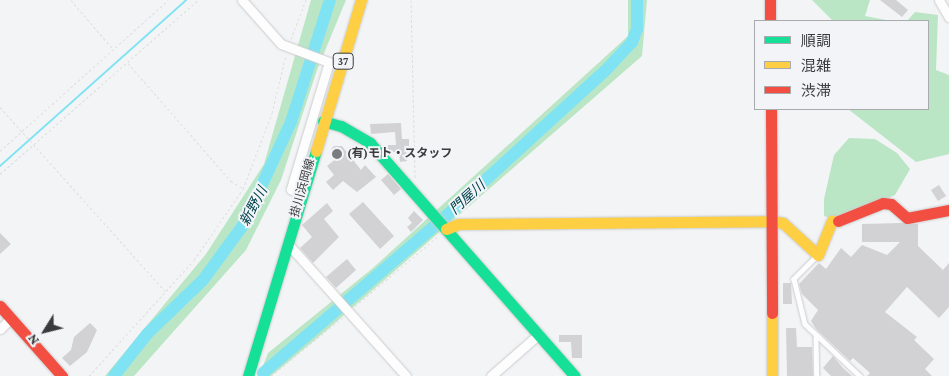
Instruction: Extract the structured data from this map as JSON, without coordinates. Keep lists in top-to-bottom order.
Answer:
{
  "streets": {
    "street": ["37", "掛川浜岡線"]
  },
  "water": ["門屋川", "新野川"],
  "places": ["(有)モト・スタッフ"],
  "legend": ["順調", "混雑", "渋滞"],
  "north": "bottom left"
}
